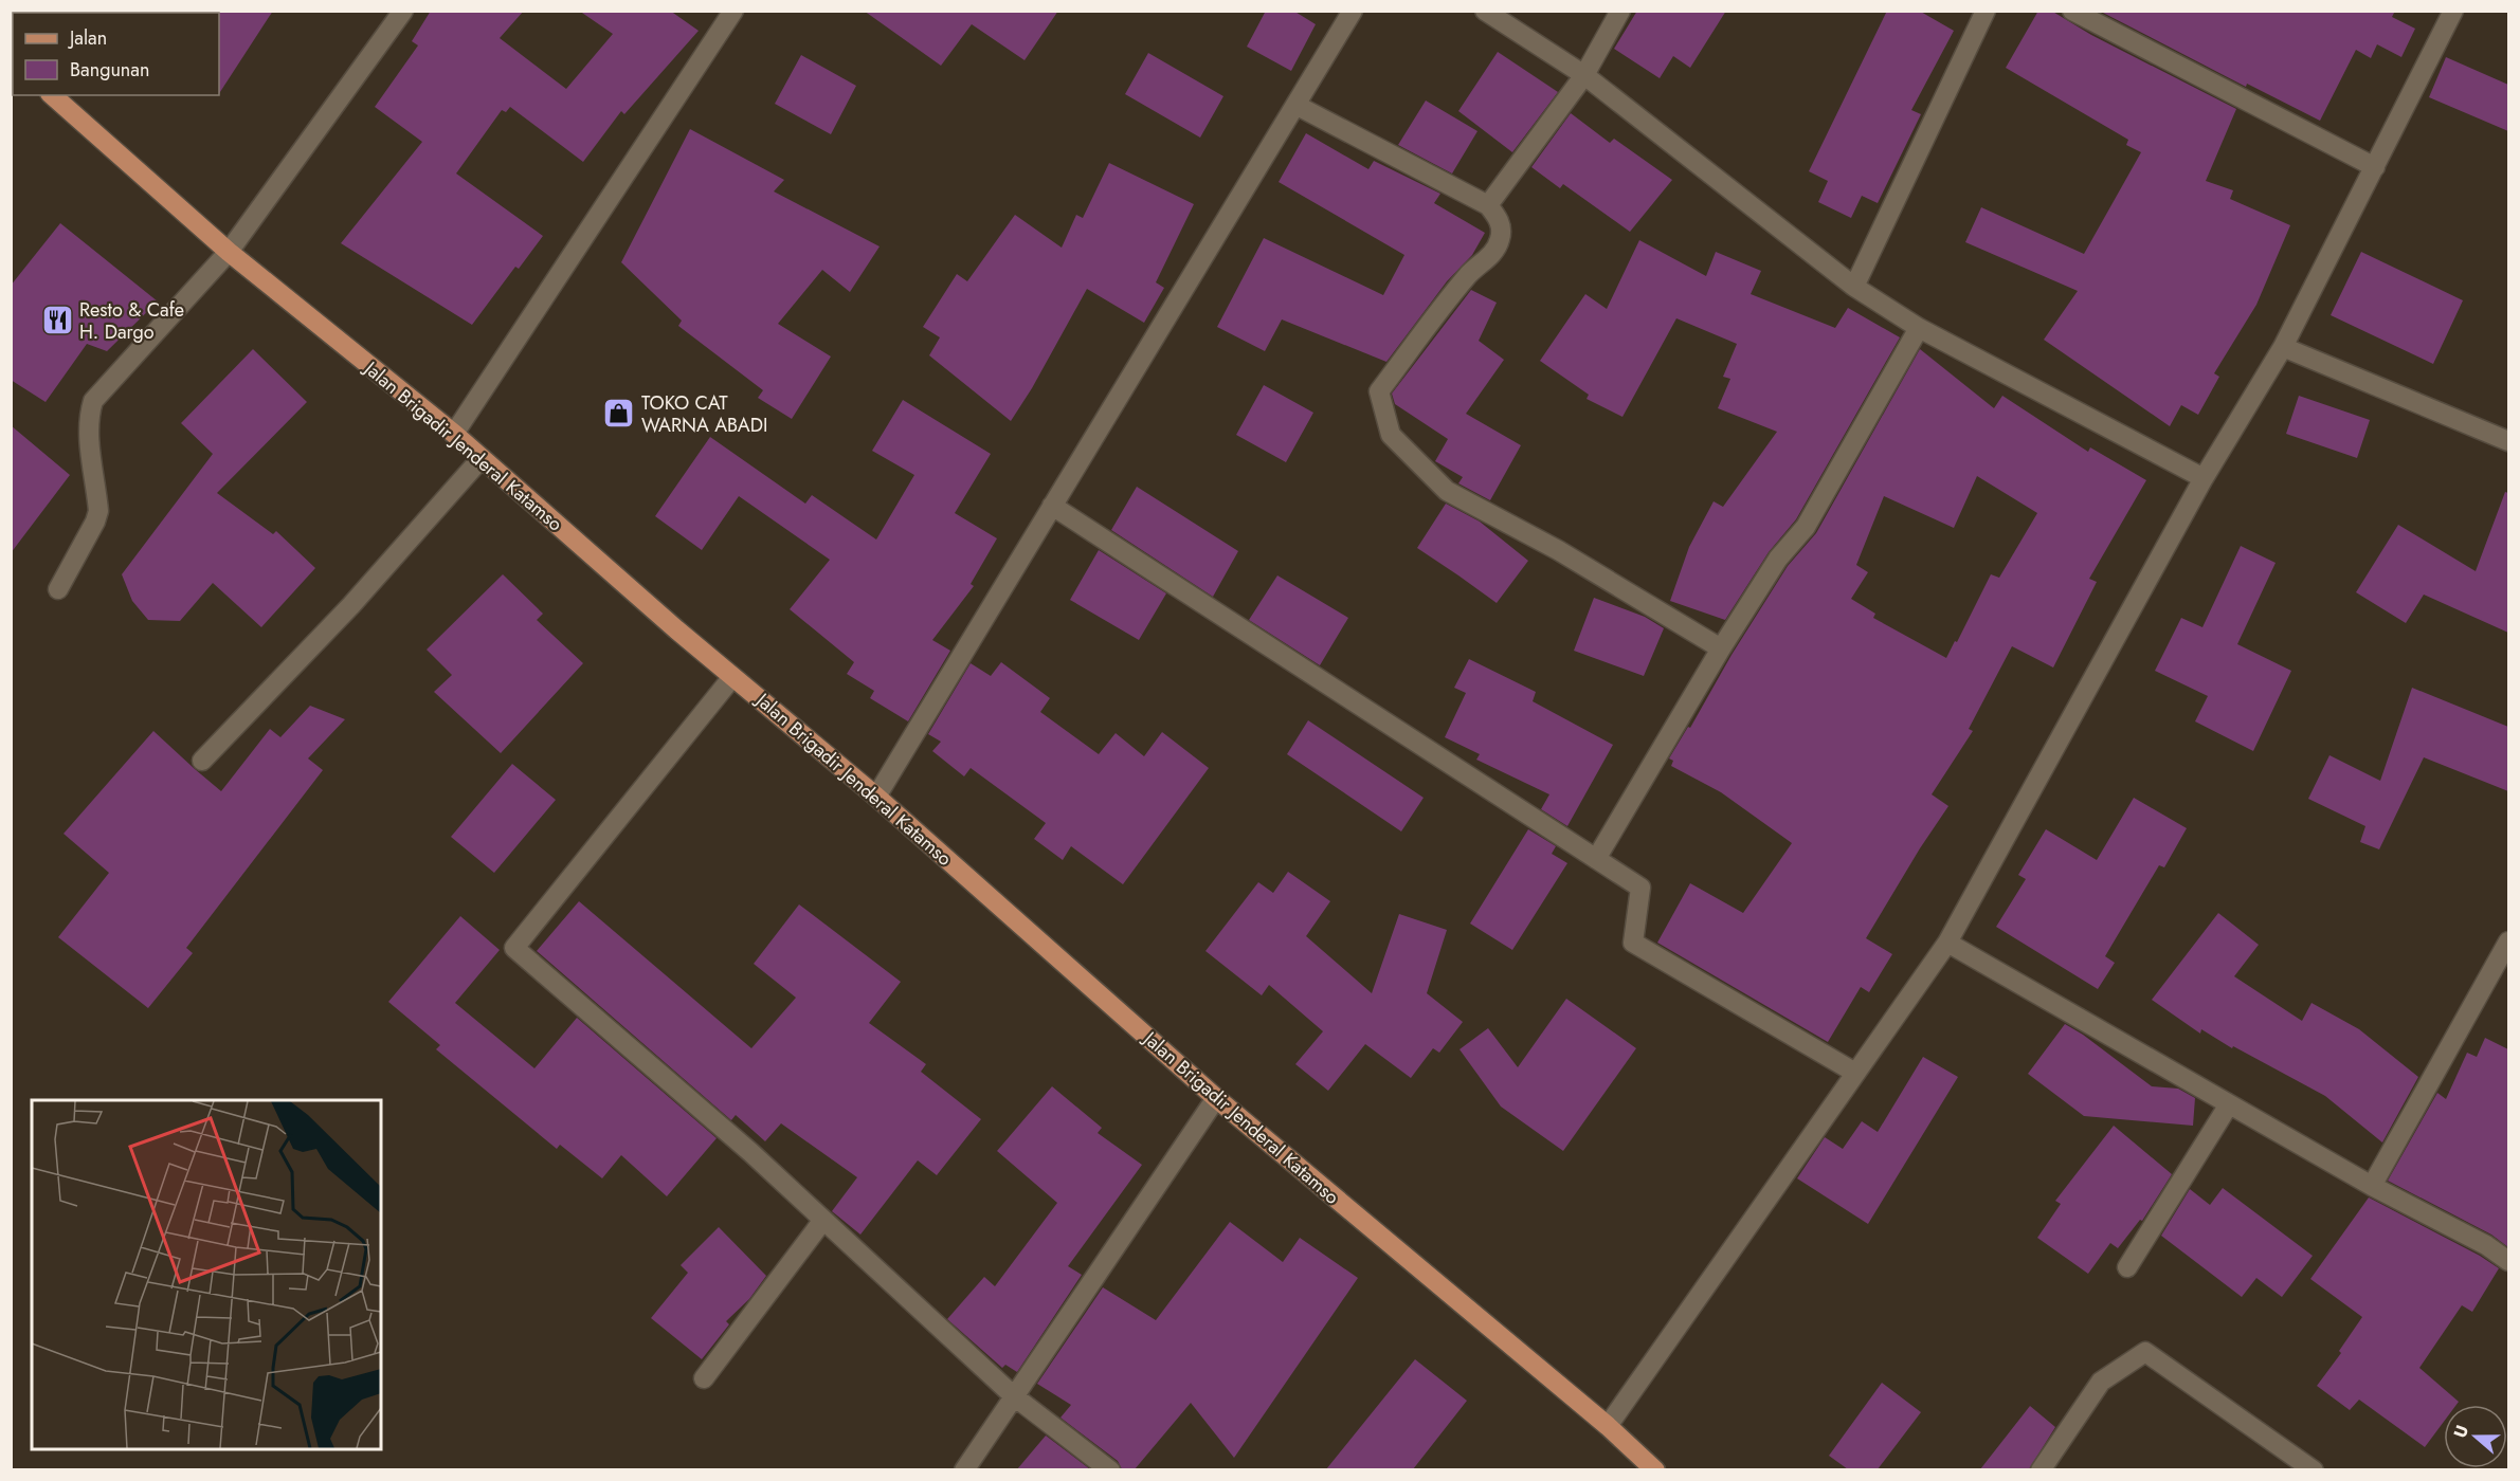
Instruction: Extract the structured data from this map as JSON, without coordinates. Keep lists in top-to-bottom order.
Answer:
{
  "streets": {
    "main road": ["Jalan Brigadir Jenderal Katamso"]
  },
  "places": {
    "restaurant": ["Resto & Cafe H. Dargo"],
    "shop": ["TOKO CAT WARNA ABADI"]
  },
  "legend": ["Jalan", "Bangunan"],
  "north": "left"
}
